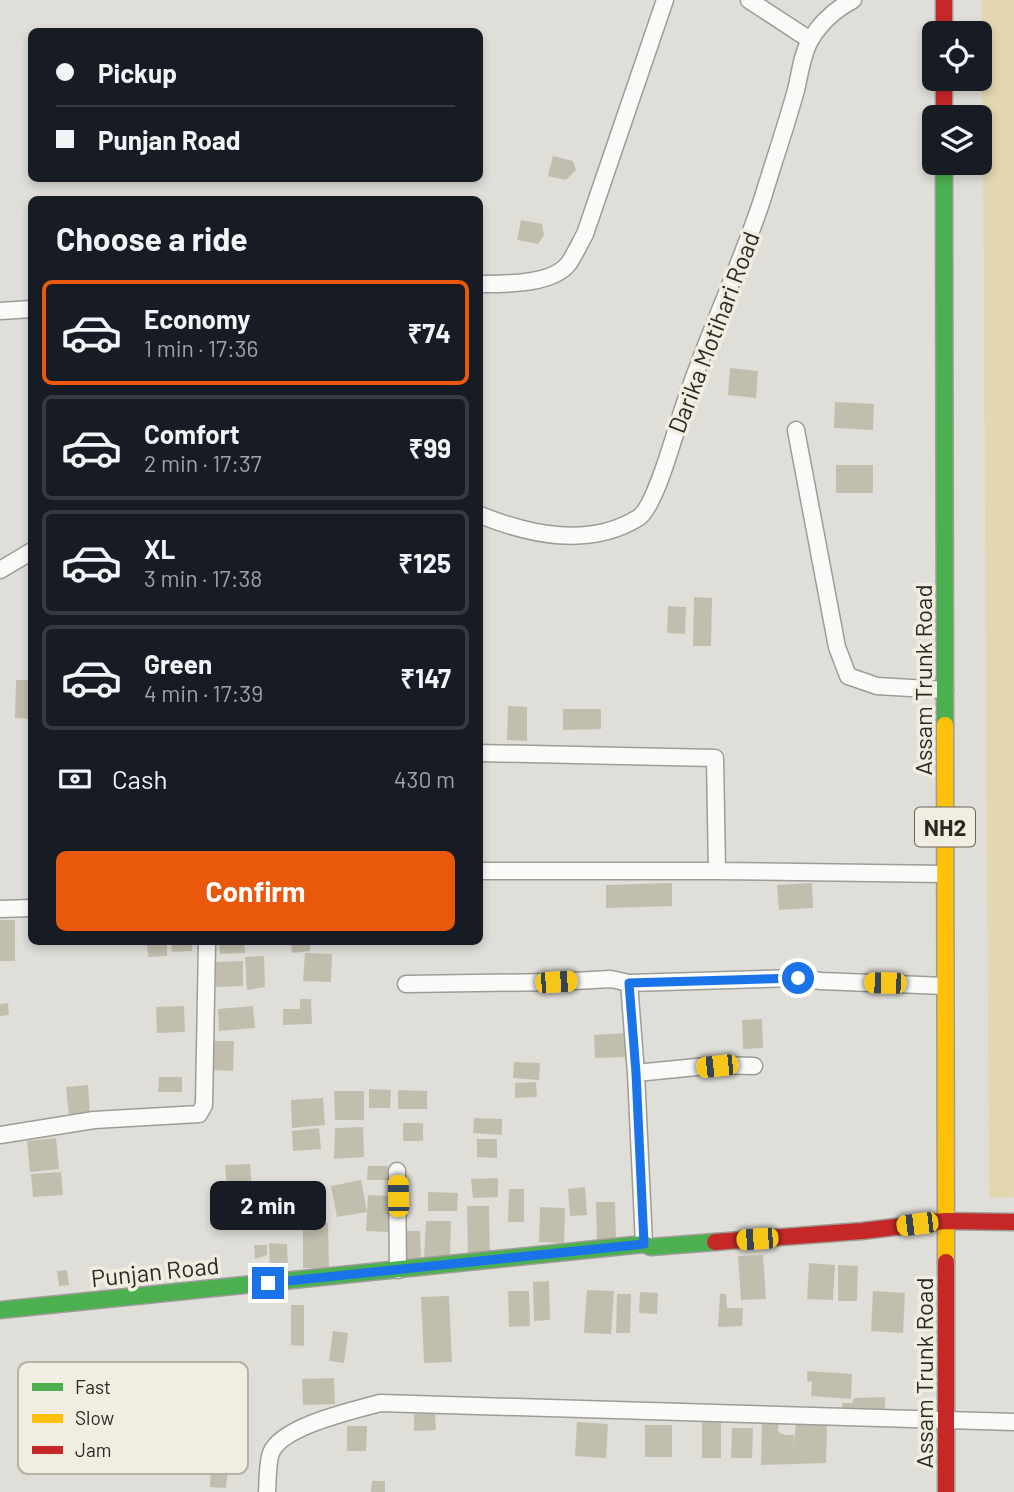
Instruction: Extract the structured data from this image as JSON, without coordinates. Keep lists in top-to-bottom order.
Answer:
{
  "streets": {
    "main road": ["Assam Trunk Road", "NH2", "Punjan Road"],
    "street": ["Darika Motihari Road"]
  },
  "crossings": [
    ["Assam Trunk Road", "Punjan Road"]
  ],
  "legend": ["Fast", "Slow", "Jam"],
  "page": {
    "banner": ["Pickup", "Punjan Road"],
    "heading": "Choose a ride",
    "list": [
      {
        "name": "Economy",
        "note": "1 min · 17:36",
        "value": "₹74"
      },
      {
        "name": "Comfort",
        "note": "2 min · 17:37",
        "value": "₹99"
      },
      {
        "name": "XL",
        "note": "3 min · 17:38",
        "value": "₹125"
      },
      {
        "name": "Green",
        "note": "4 min · 17:39",
        "value": "₹147"
      }
    ],
    "pay": ["Cash", "430 m"],
    "buttons": "Confirm",
    "bubble": "2 min"
  }
}
